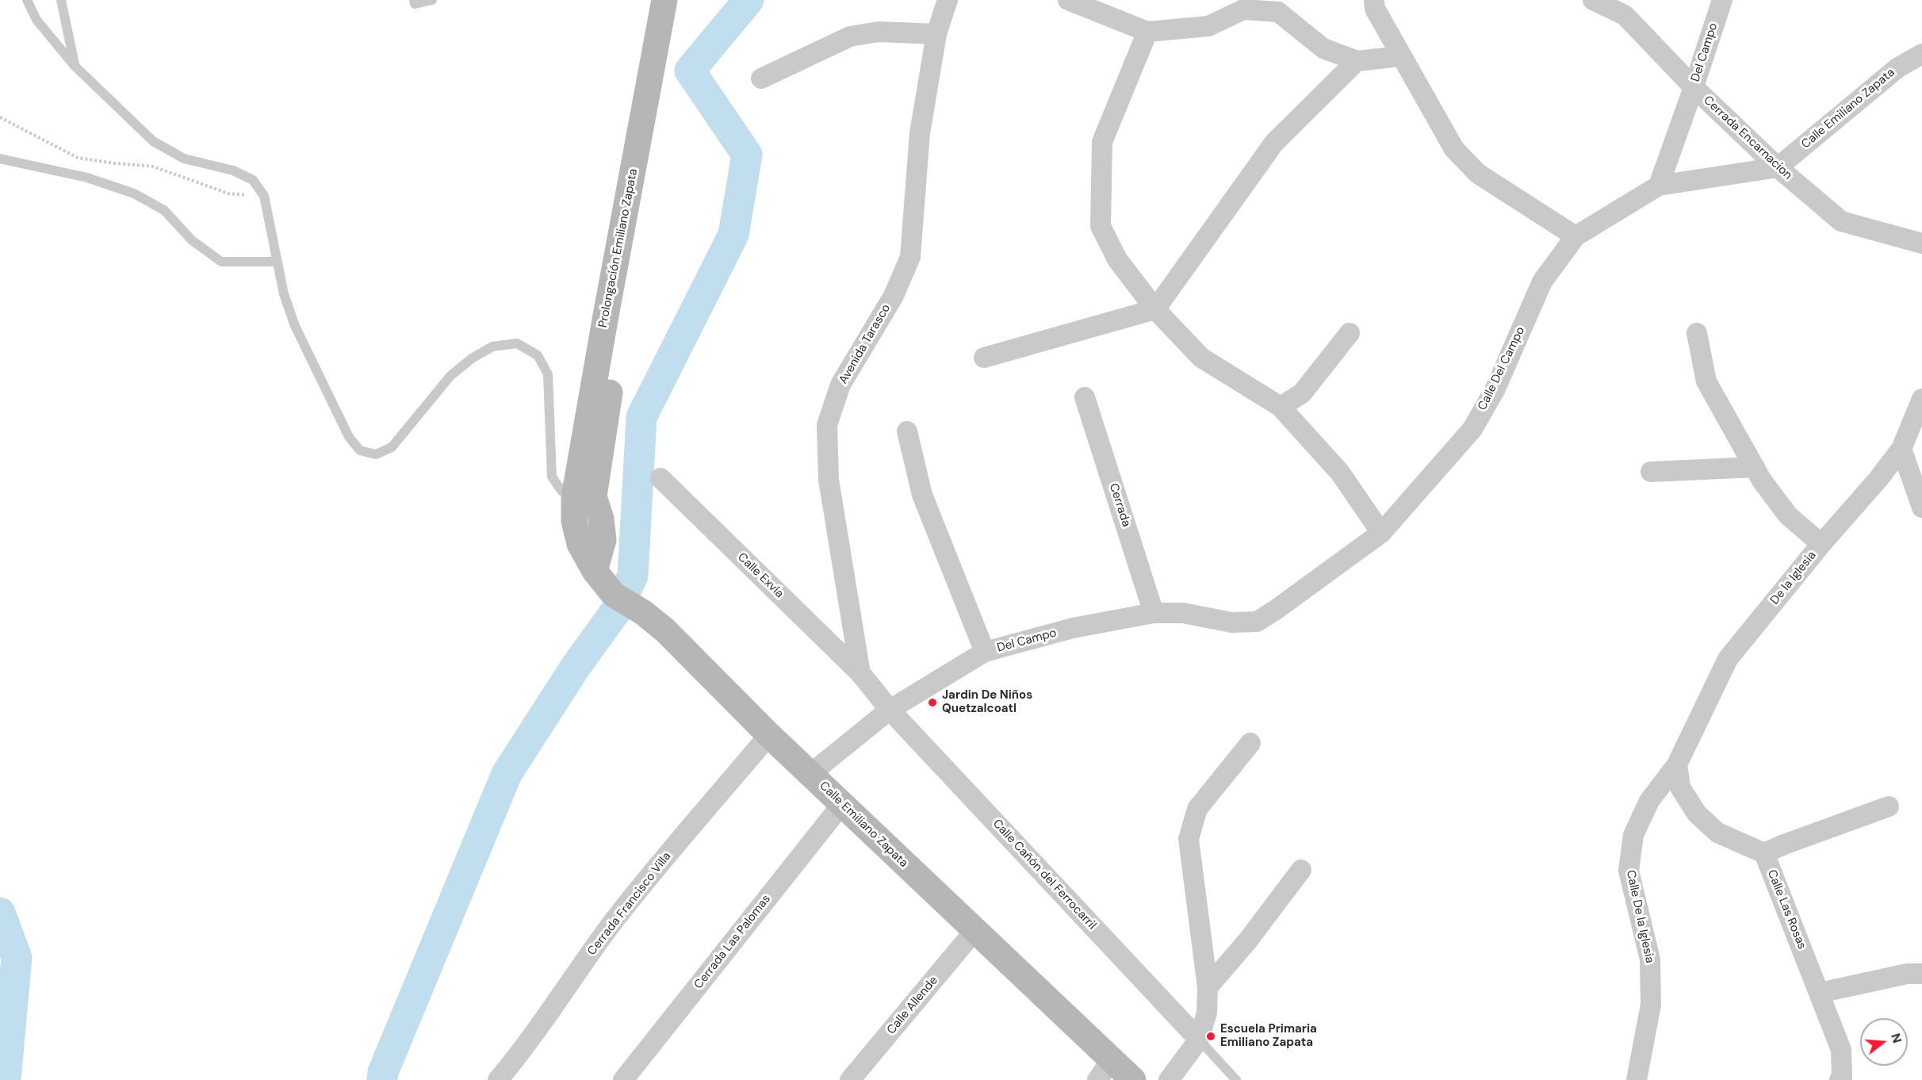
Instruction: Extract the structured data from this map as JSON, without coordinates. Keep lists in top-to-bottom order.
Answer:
{
  "streets": {
    "main road": ["Calle Emiliano Zapata", "Prolongación Emiliano Zapata"],
    "street": [
      "Del Campo",
      "Cerrada Encarnacion",
      "Avenida Tarasco",
      "Calle Del Campo",
      "Cerrada",
      "Calle Exvía",
      "De la Iglesia",
      "Calle Cañón del Ferrocarril",
      "Cerrada Francisco Villa",
      "Calle Las Rosas",
      "Calle De la Iglesia",
      "Cerrada Las Palomas",
      "Calle Allende"
    ]
  },
  "crossings": [
    ["Del Campo", "Calle Emiliano Zapata"],
    ["Del Campo", "Cerrada Encarnacion"],
    ["Del Campo", "Avenida Tarasco"],
    ["Del Campo", "Calle Del Campo"],
    ["Del Campo", "Cerrada"],
    ["Del Campo", "Calle Cañón del Ferrocarril"],
    ["Calle Emiliano Zapata", "Cerrada Encarnacion"],
    ["Calle Emiliano Zapata", "Prolongación Emiliano Zapata"],
    ["Calle Emiliano Zapata", "Cerrada Francisco Villa"],
    ["Calle Emiliano Zapata", "Cerrada Las Palomas"],
    ["Calle Emiliano Zapata", "Calle Allende"],
    ["Avenida Tarasco", "Calle Exvía"],
    ["Avenida Tarasco", "Calle Cañón del Ferrocarril"],
    ["De la Iglesia", "Calle De la Iglesia"]
  ],
  "places": ["Jardin De Niños Quetzalcoatl", "Escuela Primaria Emiliano Zapata"],
  "north": "right"
}
